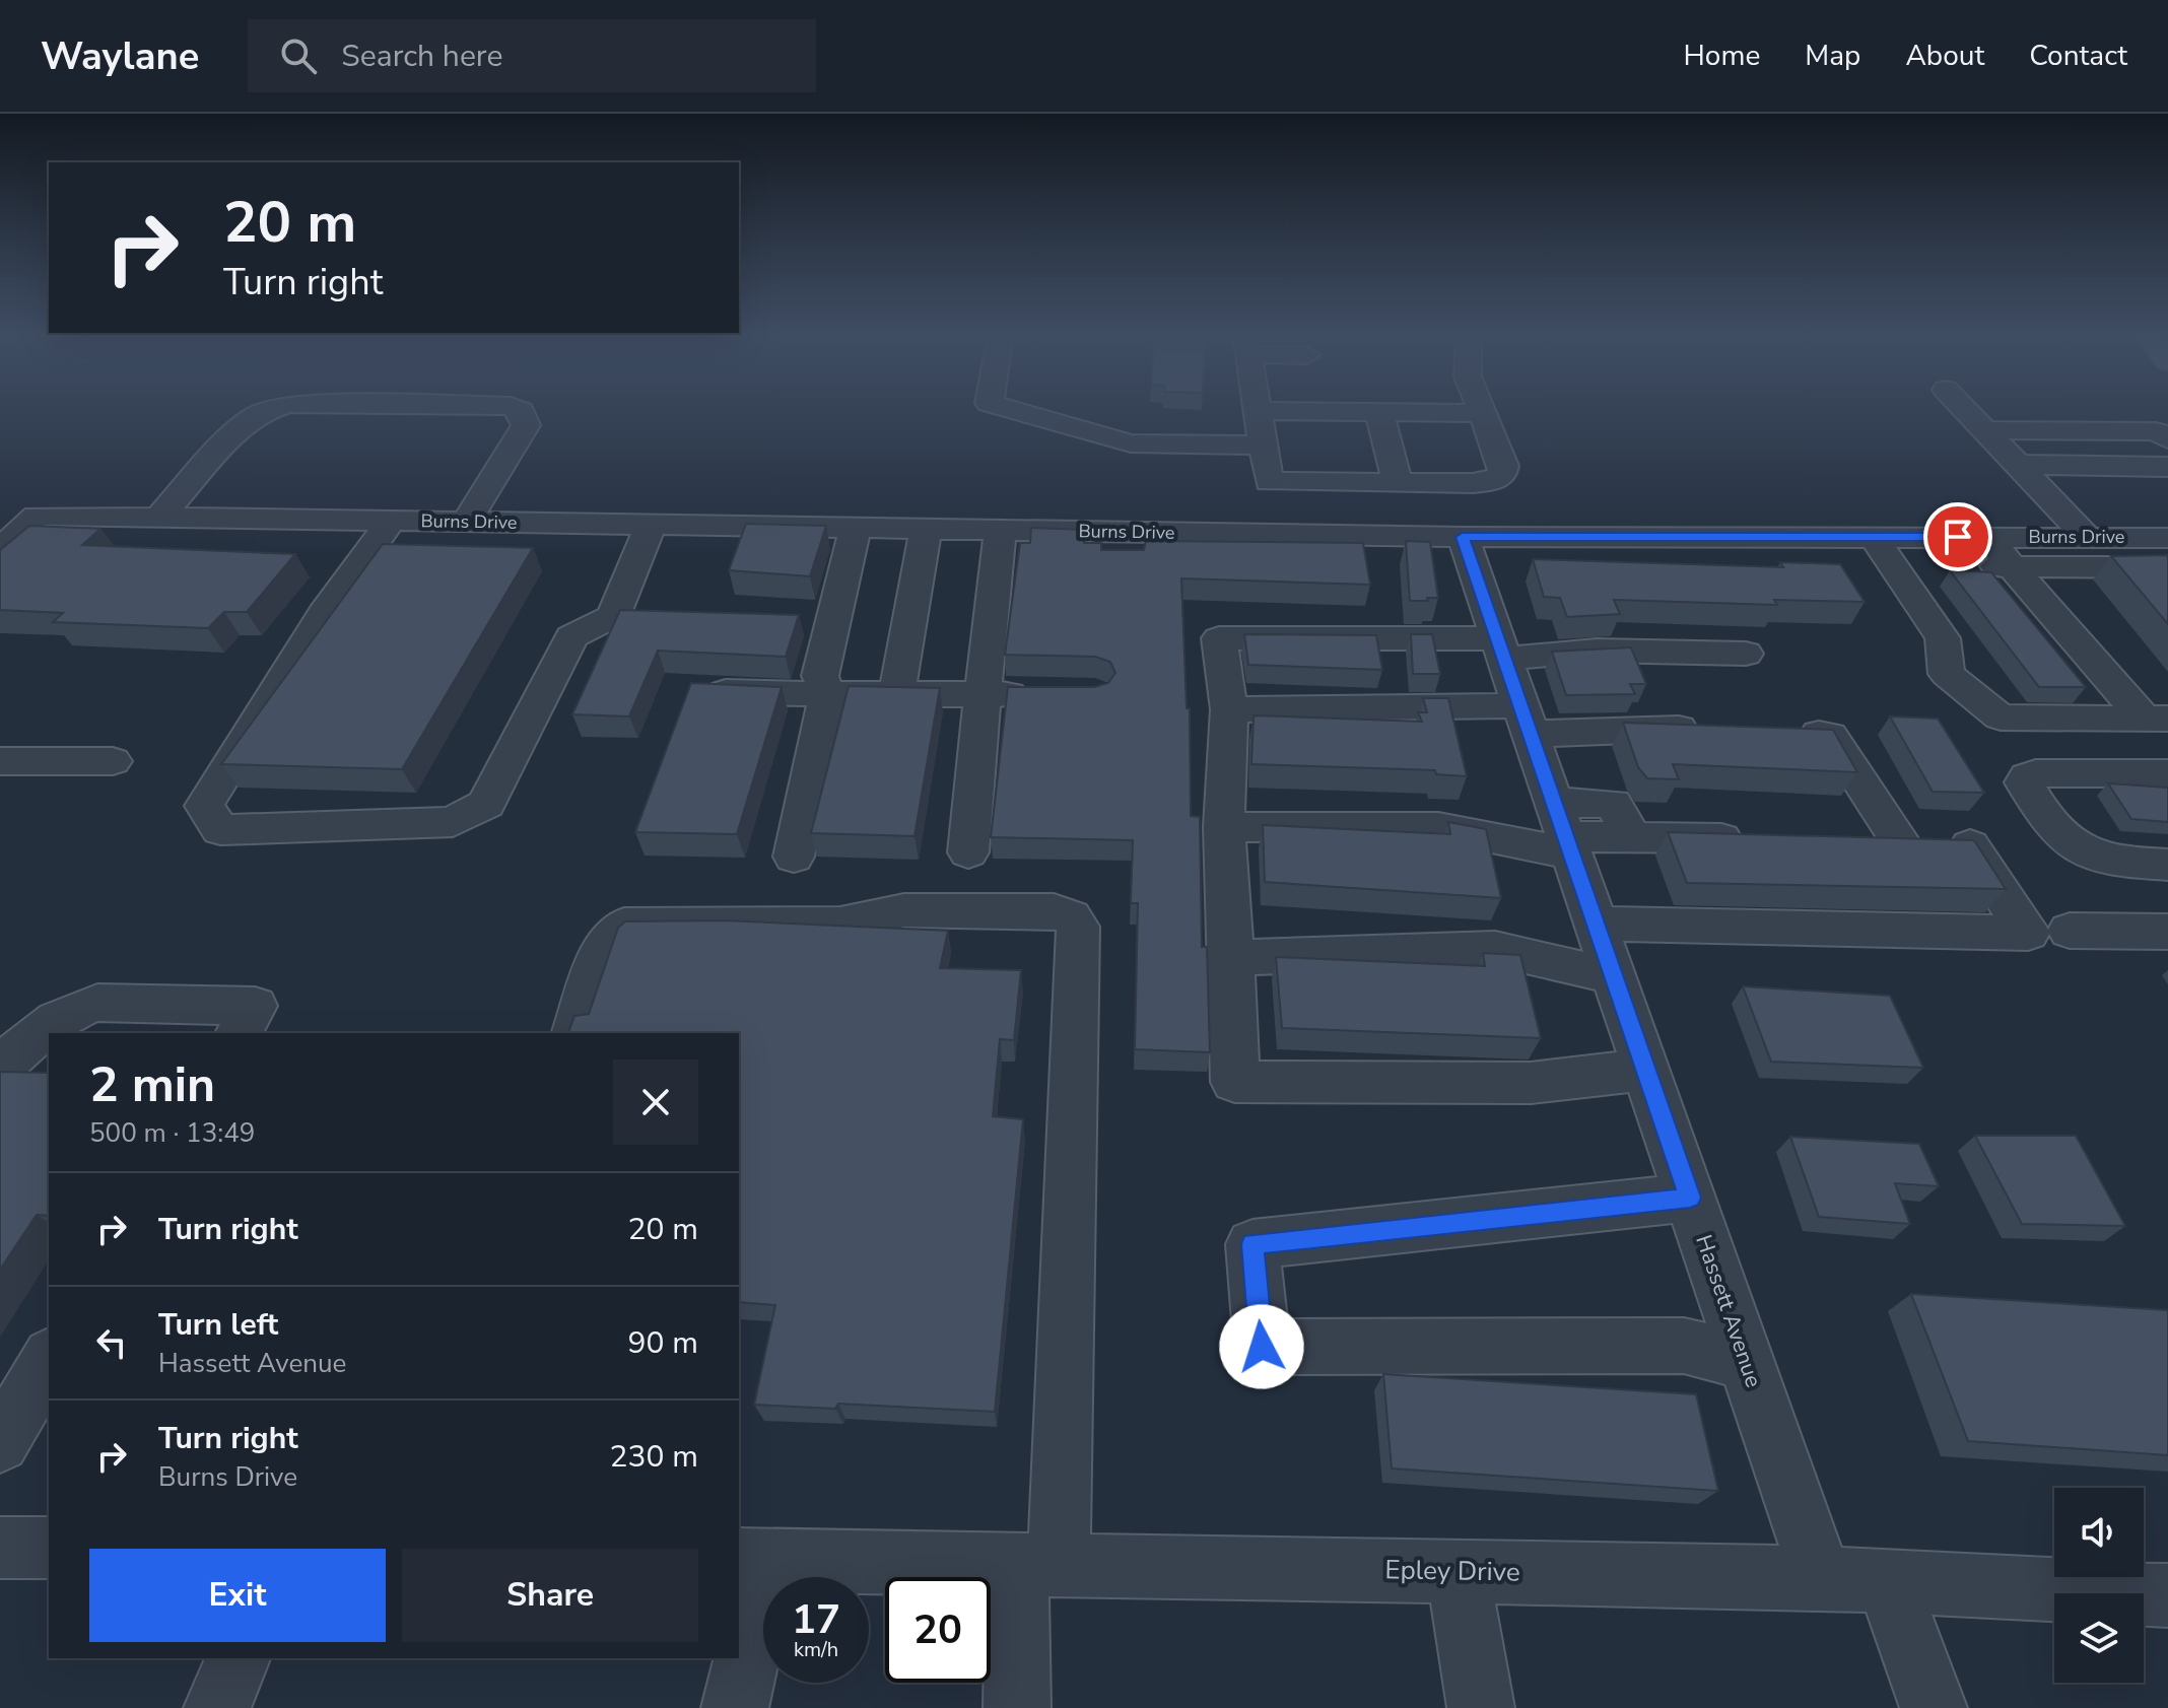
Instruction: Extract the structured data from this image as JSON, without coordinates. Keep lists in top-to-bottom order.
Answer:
{
  "streets": {
    "street": ["Burns Drive", "Hassett Avenue", "Epley Drive"]
  },
  "crossings": [
    ["Burns Drive", "Hassett Avenue"],
    ["Hassett Avenue", "Epley Drive"]
  ],
  "page": {
    "header": "Waylane",
    "search": "Search here",
    "nav": [
      "Home",
      "Map",
      "About",
      "Contact"
    ],
    "turn": ["20 m", "Turn right"],
    "heading": ["2 min", "500 m · 13:49"],
    "list": [
      {
        "name": "Turn right",
        "value": "20 m"
      },
      {
        "name": "Turn left",
        "note": "Hassett Avenue",
        "value": "90 m"
      },
      {
        "name": "Turn right",
        "note": "Burns Drive",
        "value": "230 m"
      }
    ],
    "buttons": ["Exit", "Share"],
    "speed": "17 km/h",
    "limit": "20"
  }
}
